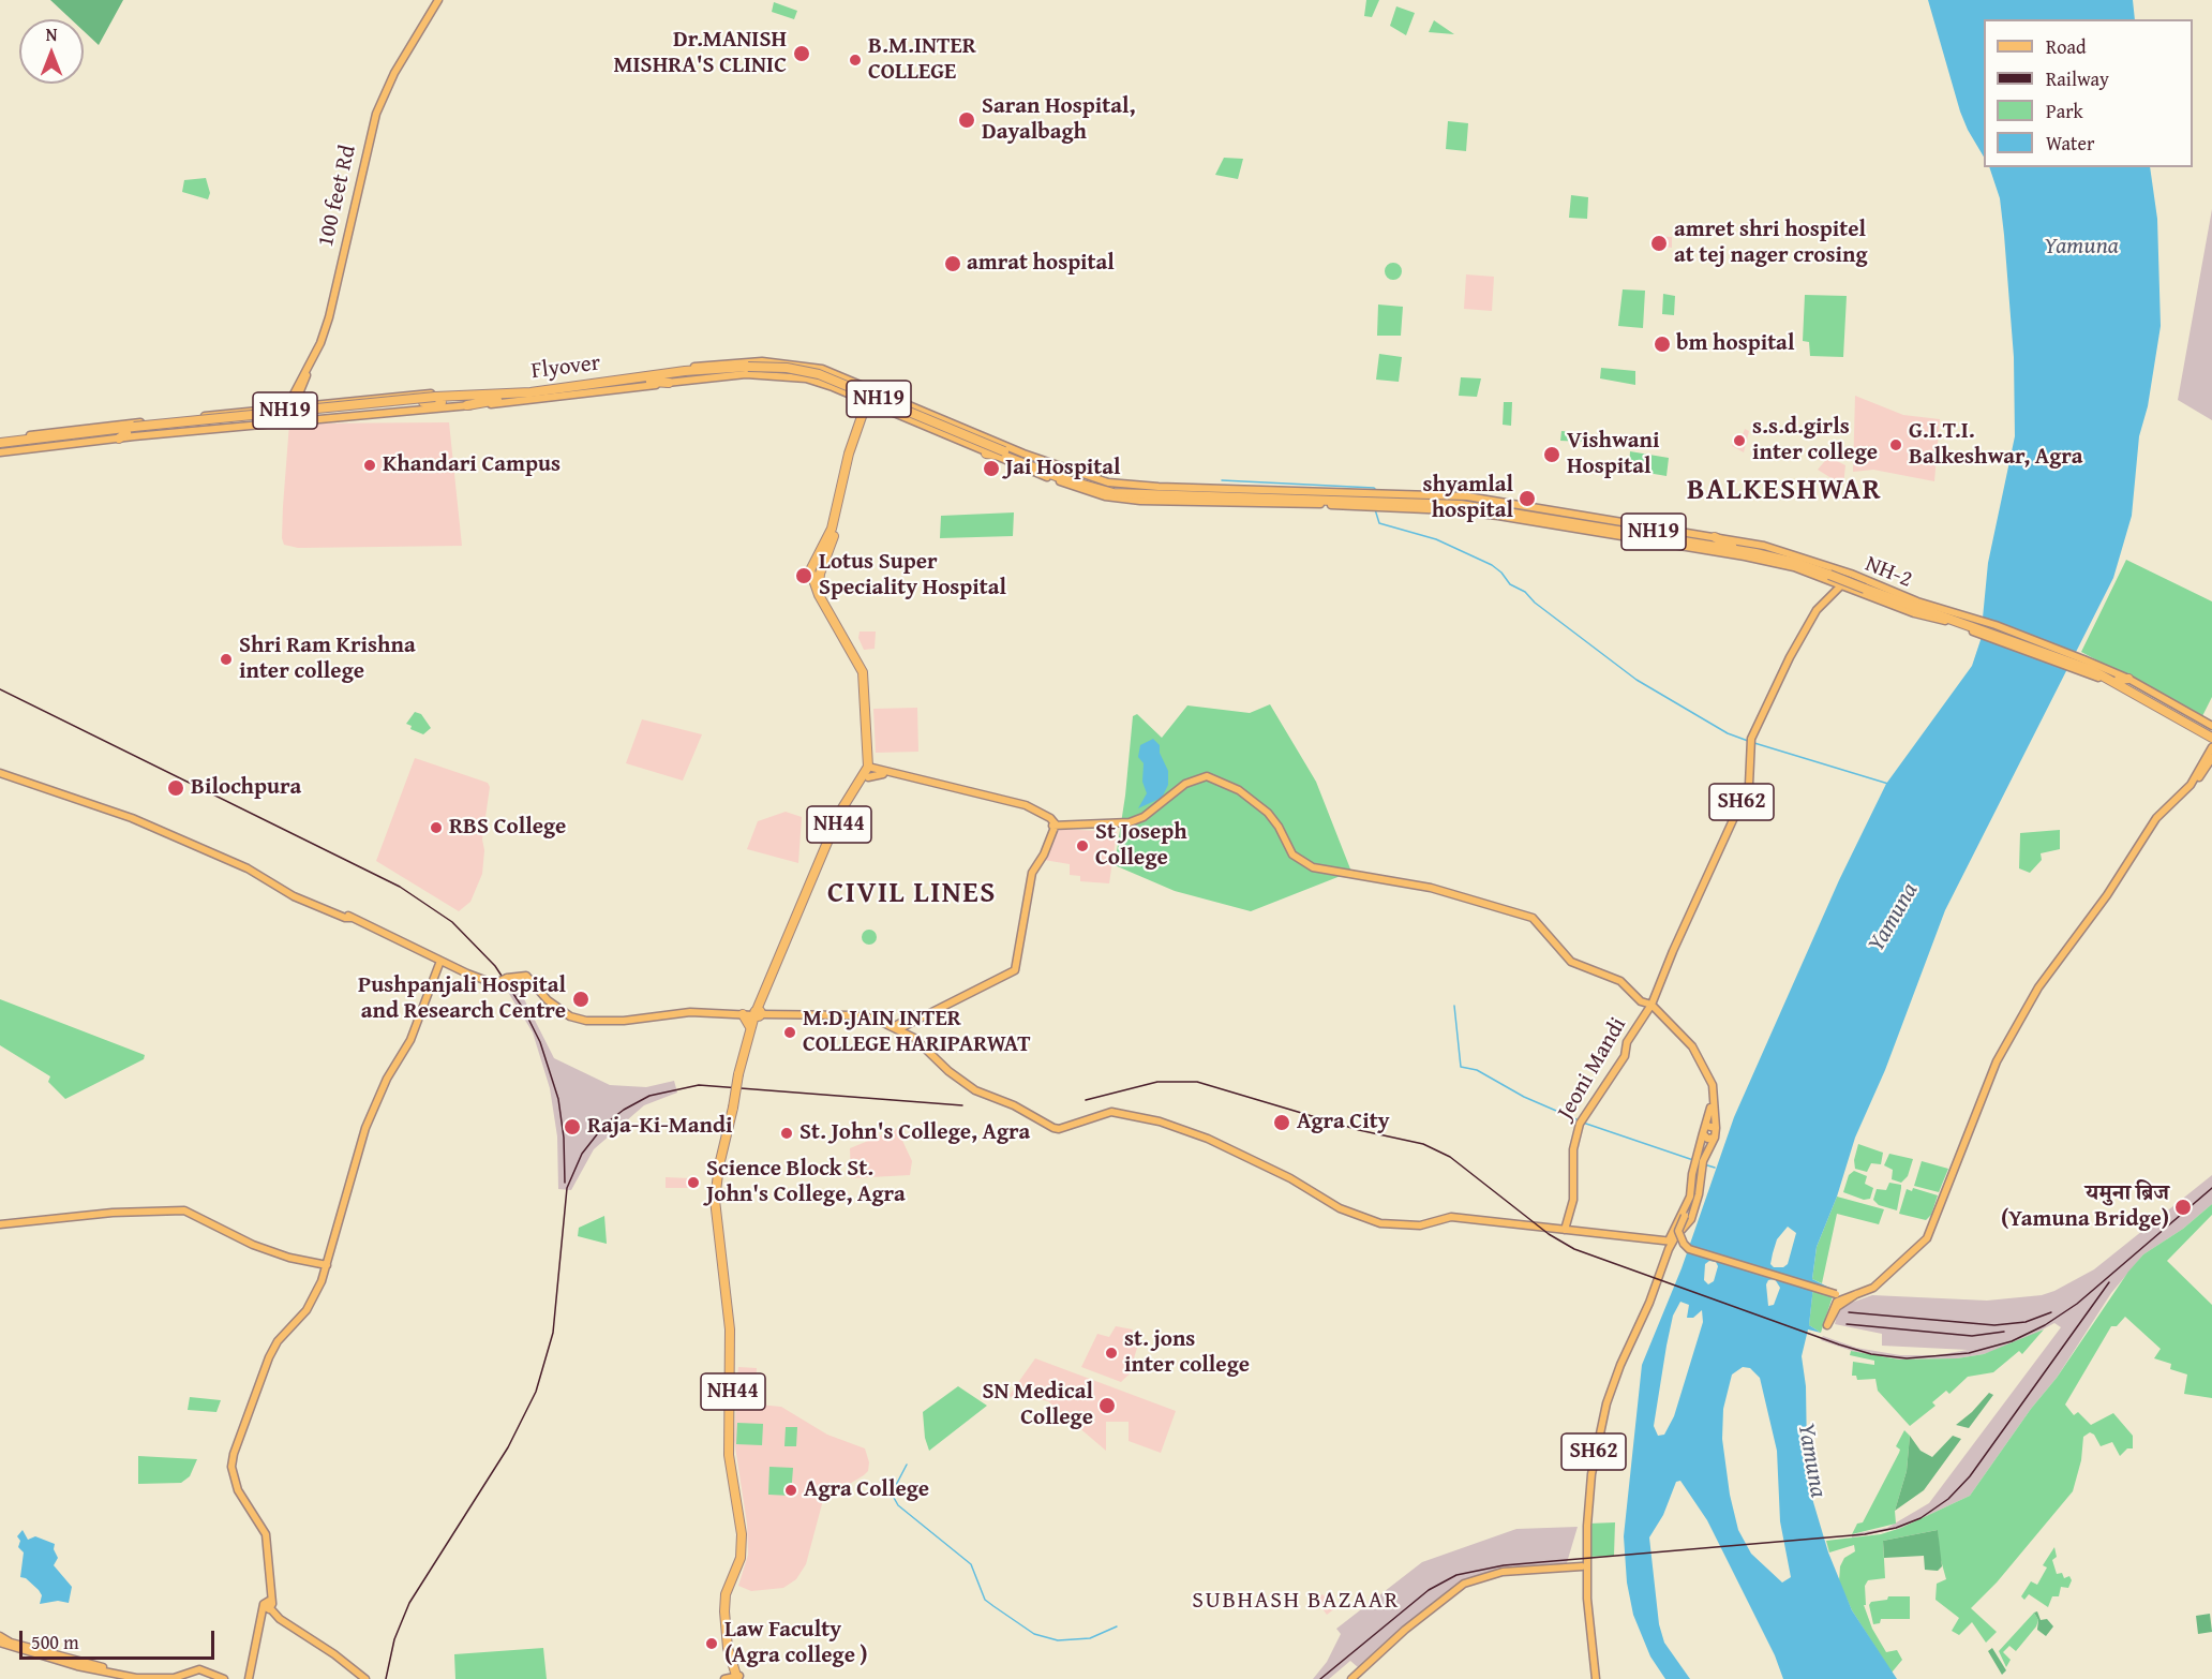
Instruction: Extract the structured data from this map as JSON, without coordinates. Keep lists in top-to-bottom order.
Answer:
{
  "streets": {
    "highway": [
      "Flyover",
      "NH19",
      "NH-2",
      "NH44"
    ],
    "main road": ["SH62", "Jeoni Mandi"]
  },
  "crossings": [
    ["Flyover", "NH19"],
    ["NH19", "NH-2"],
    ["SH62", "Jeoni Mandi"]
  ],
  "districts": ["BALKESHWAR", "CIVIL LINES", "SUBHASH BAZAAR"],
  "water": ["Yamuna"],
  "places": [
    "Dr.MANISH MISHRA'S CLINIC",
    "B.M.INTER COLLEGE",
    "Saran Hospital, Dayalbagh",
    "amret shri hospitel at tej nager crosing",
    "amrat hospital",
    "bm hospital",
    "s.s.d.girls inter college",
    "G.I.T.I. Balkeshwar, Agra",
    "Vishwani Hospital",
    "Khandari Campus",
    "Jai Hospital",
    "shyamlal hospital",
    "Lotus Super Speciality Hospital",
    "Shri Ram Krishna inter college",
    "Bilochpura",
    "RBS College",
    "St Joseph College",
    "Pushpanjali Hospital and Research Centre",
    "M.D.JAIN INTER COLLEGE HARIPARWAT",
    "Agra City",
    "Raja-Ki-Mandi",
    "St. John's College, Agra",
    "Science Block St. John's College, Agra",
    "यमुना ब्रिज (Yamuna Bridge)",
    "st. jons inter college",
    "SN Medical College",
    "Agra College",
    "Law Faculty (Agra college )"
  ],
  "legend": [
    "Road",
    "Railway",
    "Park",
    "Water"
  ],
  "scale_bar": "500 m",
  "north": "top"
}
